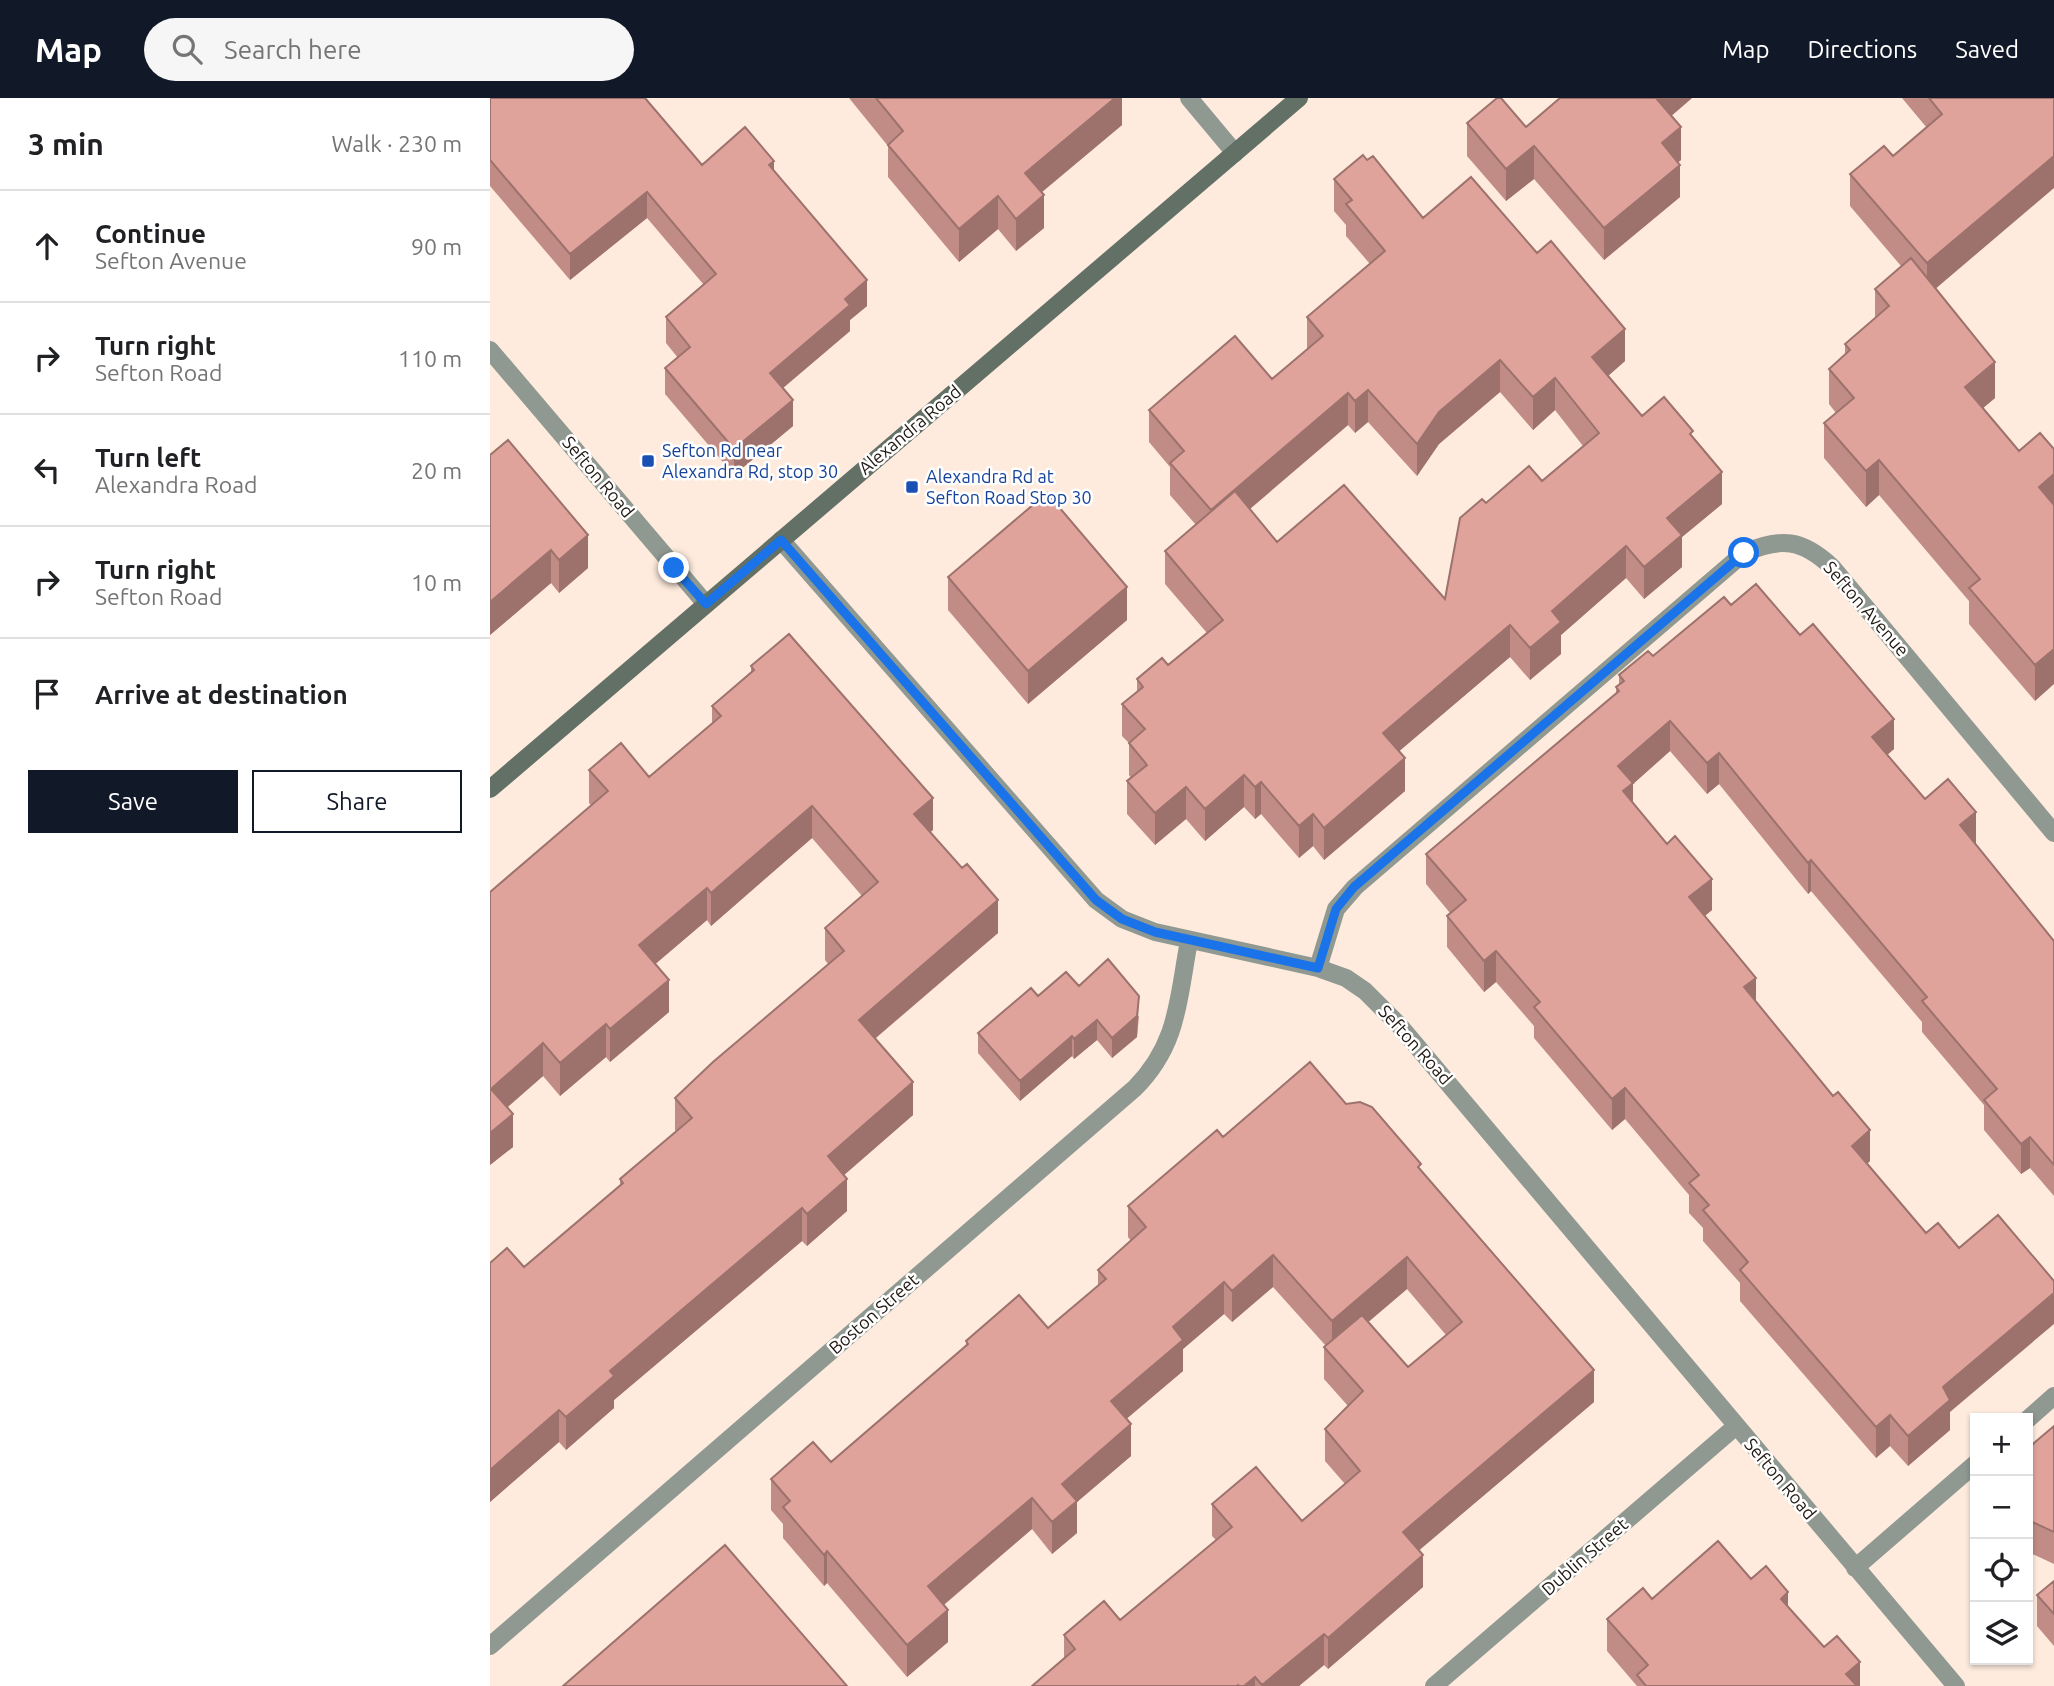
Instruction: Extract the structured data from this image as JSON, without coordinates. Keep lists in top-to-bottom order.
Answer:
{
  "streets": {
    "street": [
      "Alexandra Road",
      "Sefton Road",
      "Sefton Avenue",
      "Boston Street",
      "Dublin Street"
    ]
  },
  "crossings": [
    ["Alexandra Road", "Sefton Road"],
    ["Sefton Road", "Sefton Avenue"],
    ["Sefton Road", "Boston Street"],
    ["Sefton Road", "Dublin Street"]
  ],
  "places": {
    "transit": ["Sefton Rd near Alexandra Rd, stop 30", "Alexandra Rd at Sefton Road Stop 30"]
  },
  "page": {
    "header": "Map",
    "search": "Search here",
    "nav": ["Map", "Directions", "Saved"],
    "heading": ["3 min", "Walk · 230 m"],
    "list": [
      ["Continue", "Sefton Avenue", "90 m"],
      ["Turn right", "Sefton Road", "110 m"],
      ["Turn left", "Alexandra Road", "20 m"],
      ["Turn right", "Sefton Road", "10 m"],
      "Arrive at destination"
    ],
    "buttons": ["Save", "Share"],
    "map_buttons": ["+", "−"]
  }
}
